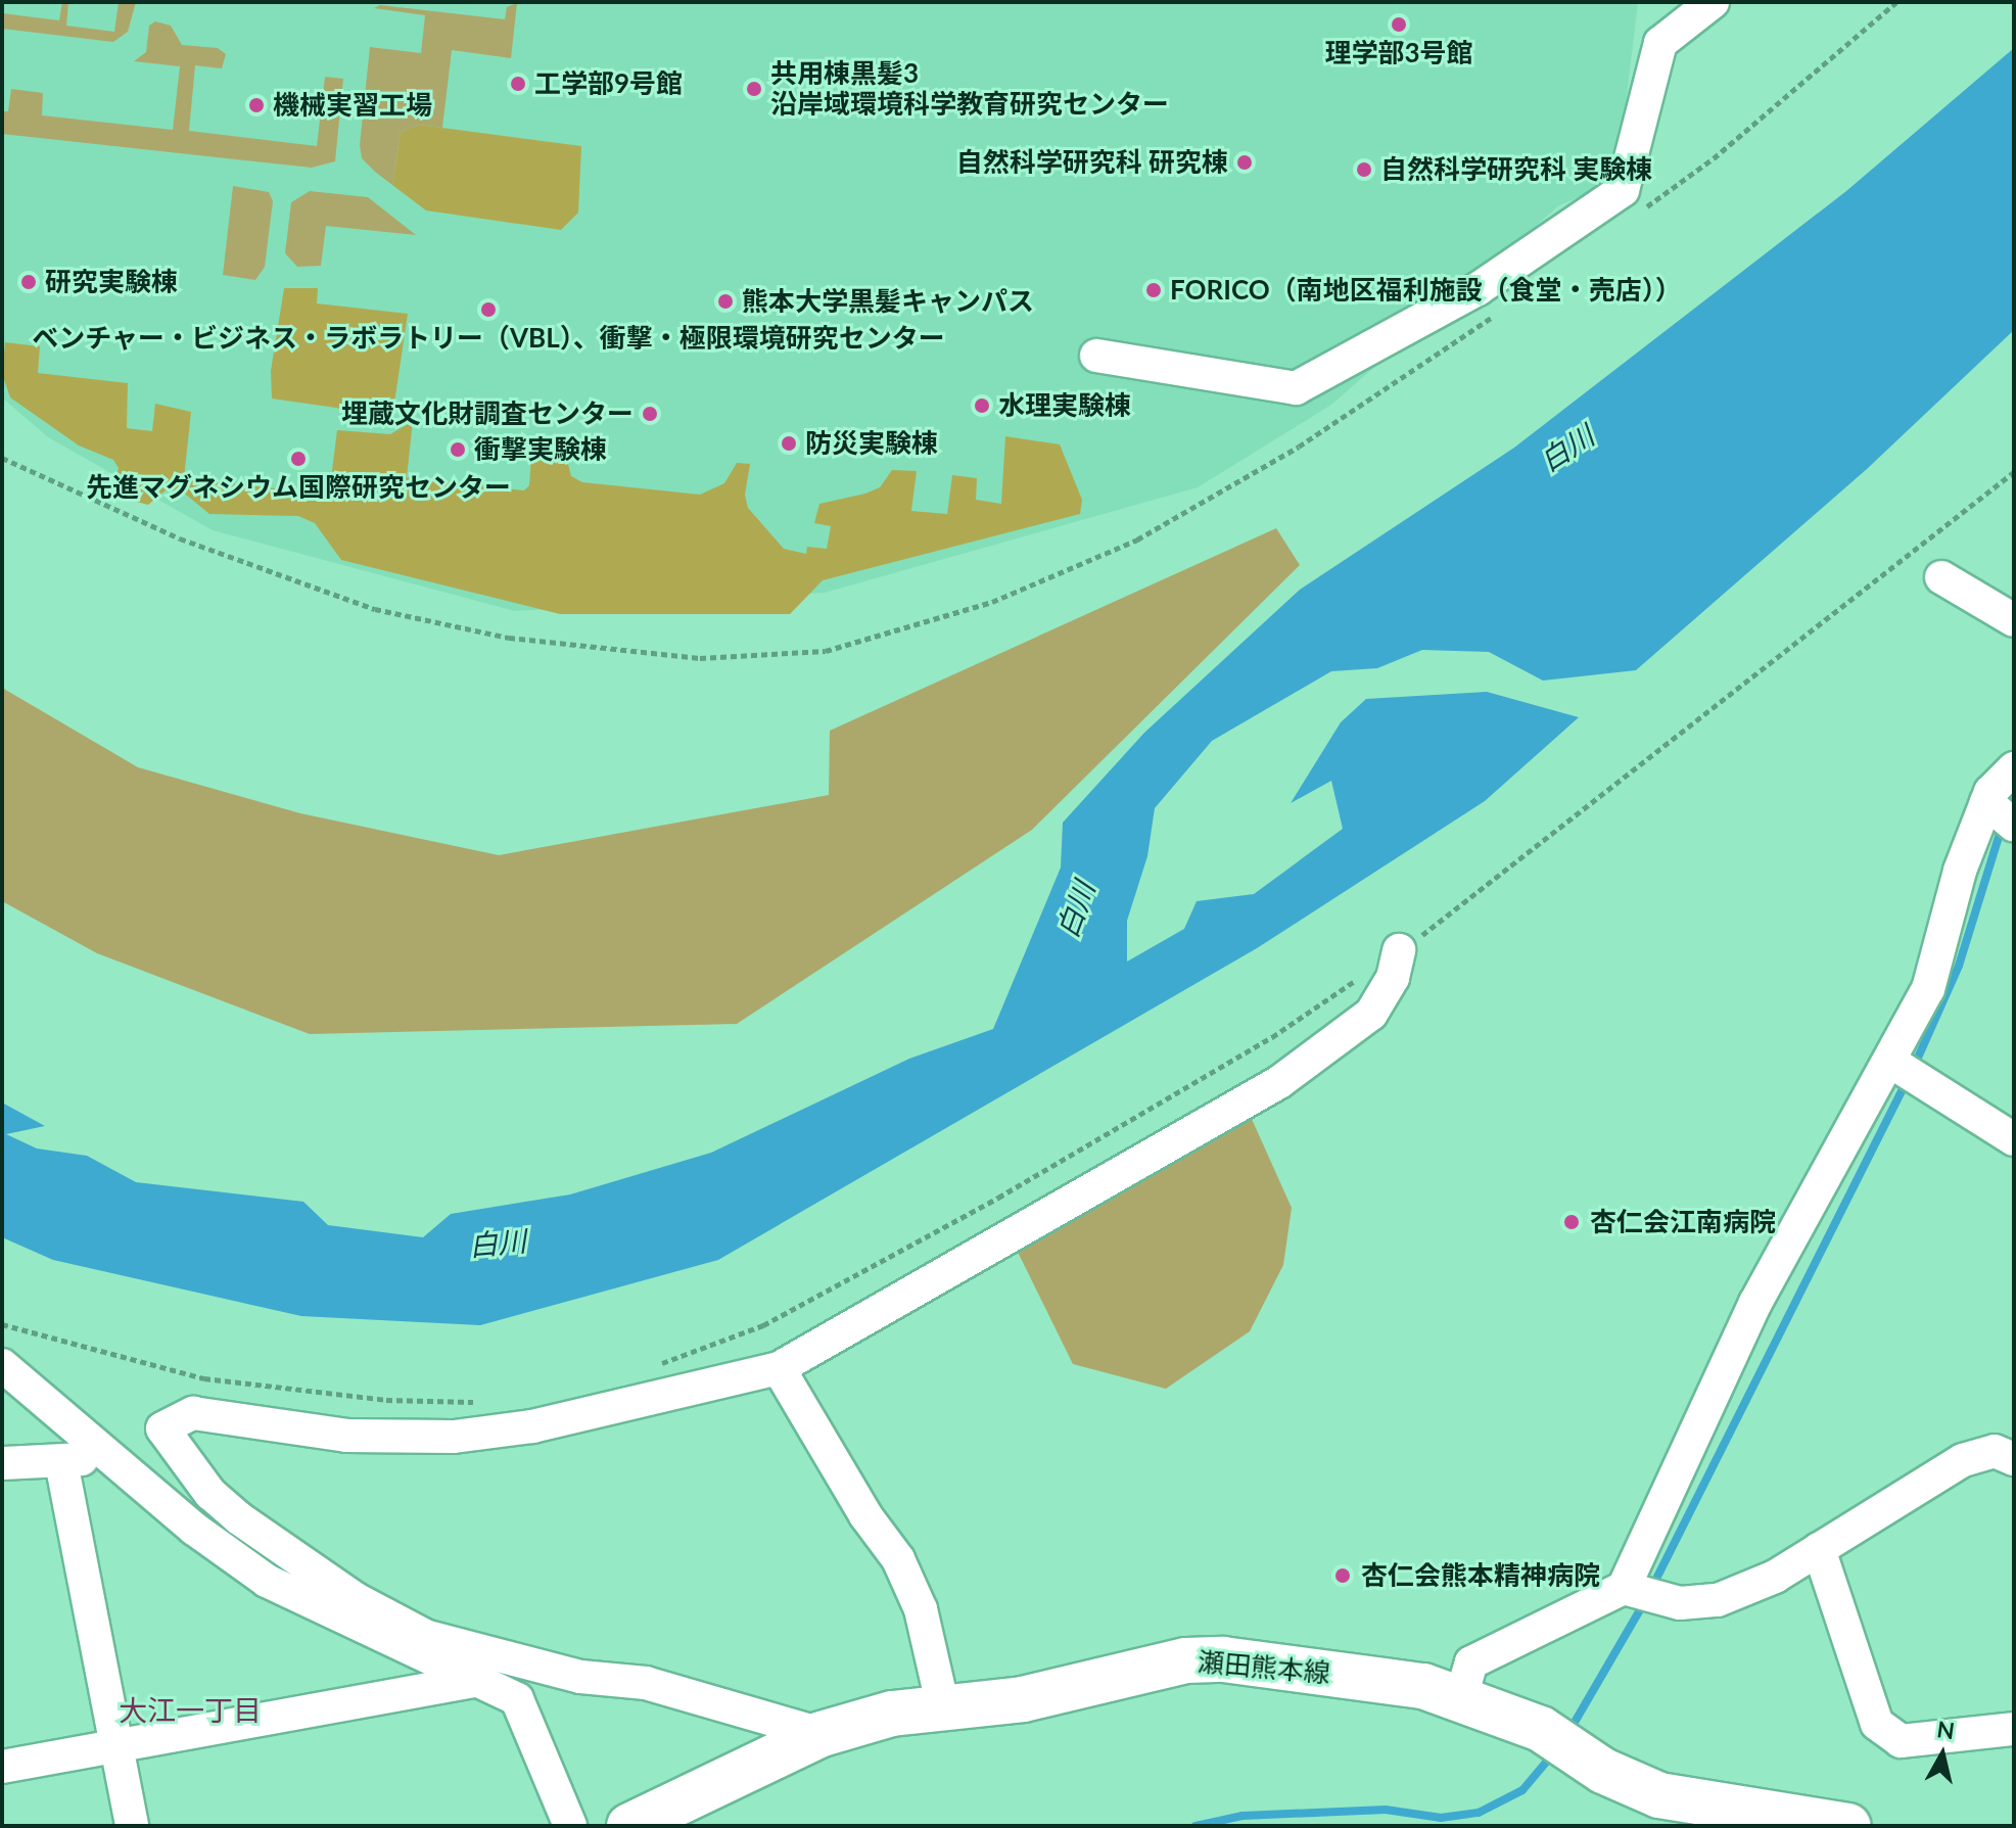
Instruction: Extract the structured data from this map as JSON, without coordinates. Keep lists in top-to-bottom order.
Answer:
{
  "streets": {
    "main road": ["瀬田熊本線"]
  },
  "districts": ["大江一丁目"],
  "water": ["白川"],
  "places": [
    "理学部3号館",
    "工学部9号館",
    "共用棟黒髪3 沿岸域環境科学教育研究センター",
    "機械実習工場",
    "自然科学研究科 研究棟",
    "自然科学研究科 実験棟",
    "研究実験棟",
    "FORICO（南地区福利施設（食堂・売店））",
    "熊本大学黒髪キャンパス",
    "ベンチャー・ビジネス・ラボラトリー（VBL）、衝撃・極限環境研究センター",
    "水理実験棟",
    "埋蔵文化財調査センター",
    "防災実験棟",
    "衝撃実験棟",
    "先進マグネシウム国際研究センター",
    "杏仁会江南病院",
    "杏仁会熊本精神病院"
  ],
  "north": "top"
}
